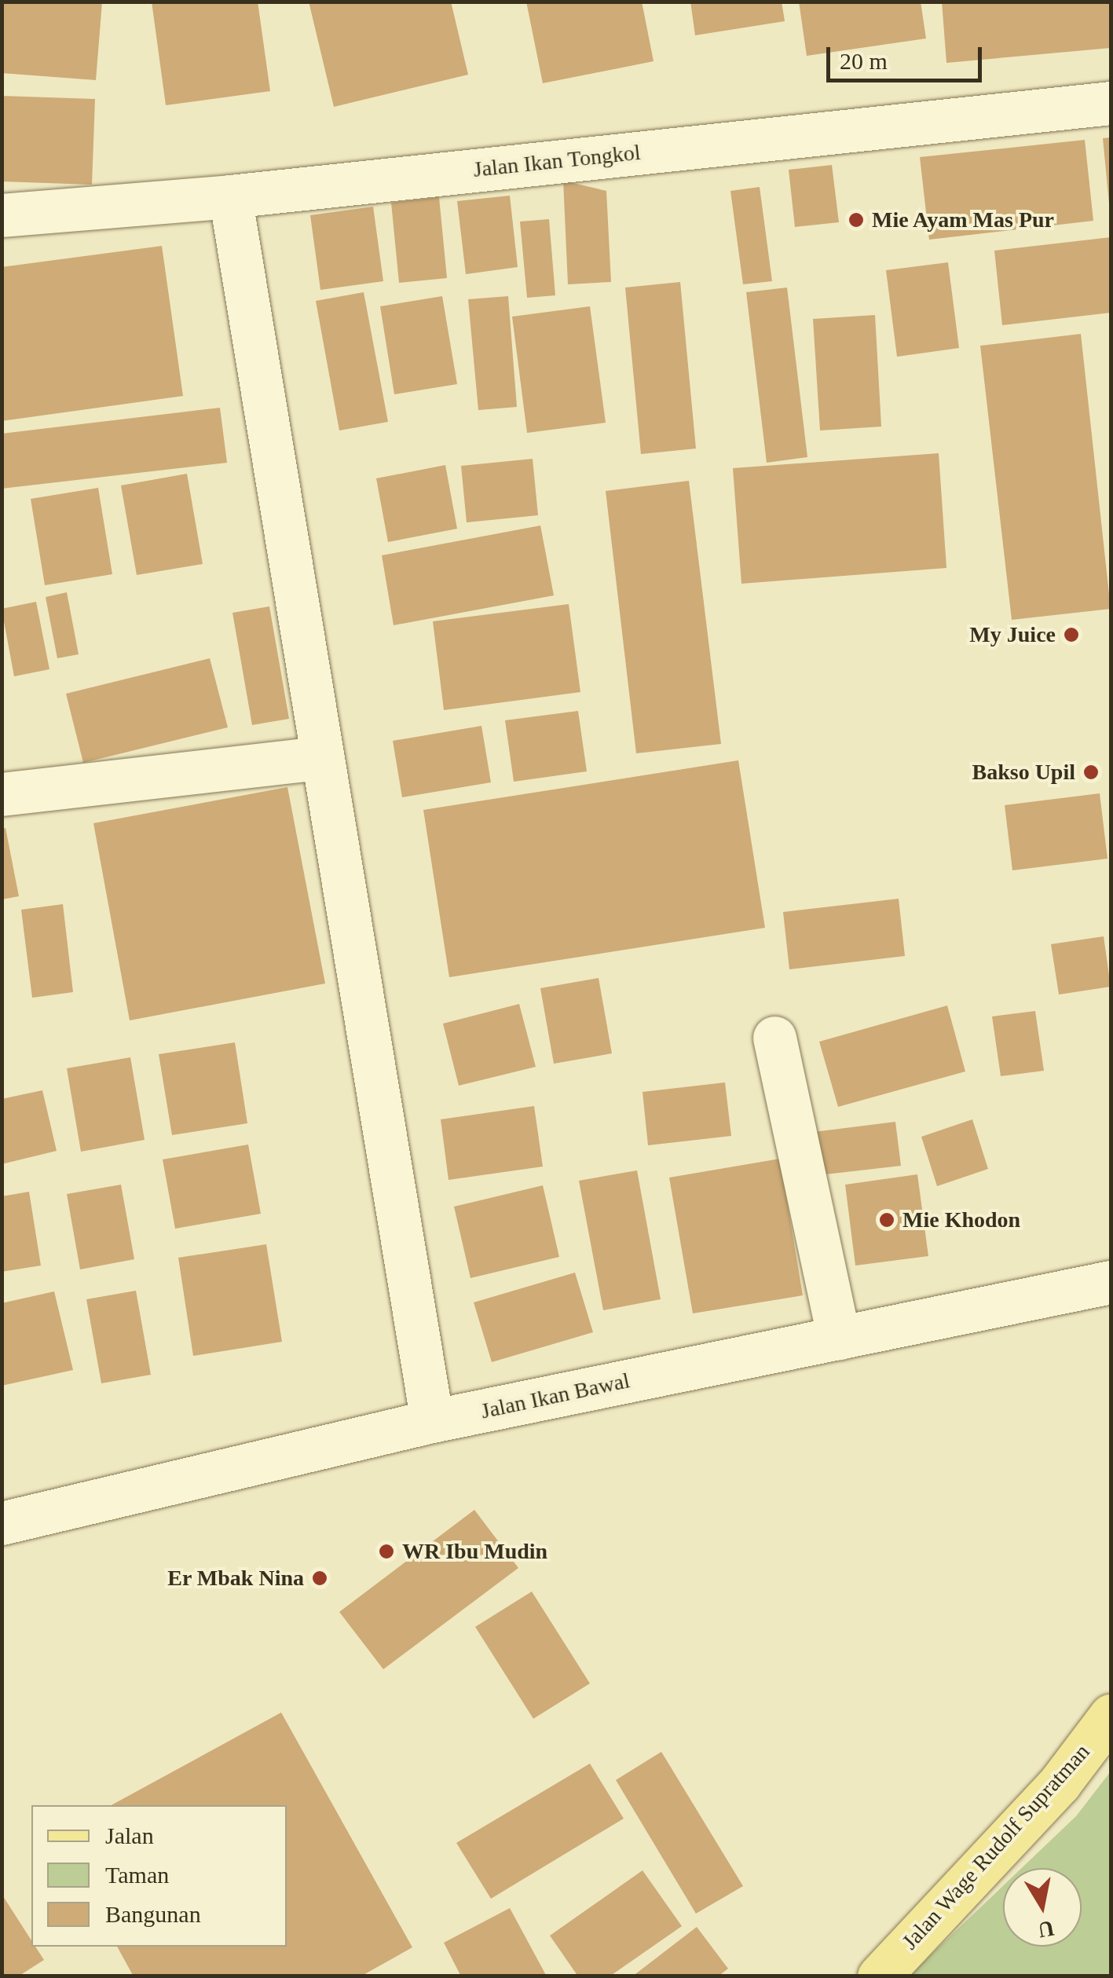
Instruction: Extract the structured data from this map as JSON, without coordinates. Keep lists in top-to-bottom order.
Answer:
{
  "streets": {
    "main road": ["Jalan Wage Rudolf Supratman"],
    "street": ["Jalan Ikan Tongkol", "Jalan Ikan Bawal"]
  },
  "places": [
    "Mie Ayam Mas Pur",
    "My Juice",
    "Bakso Upil",
    "Mie Khodon",
    "WR Ibu Mudin",
    "Er Mbak Nina"
  ],
  "legend": ["Jalan", "Taman", "Bangunan"],
  "scale_bar": "20 m",
  "north": "bottom"
}
